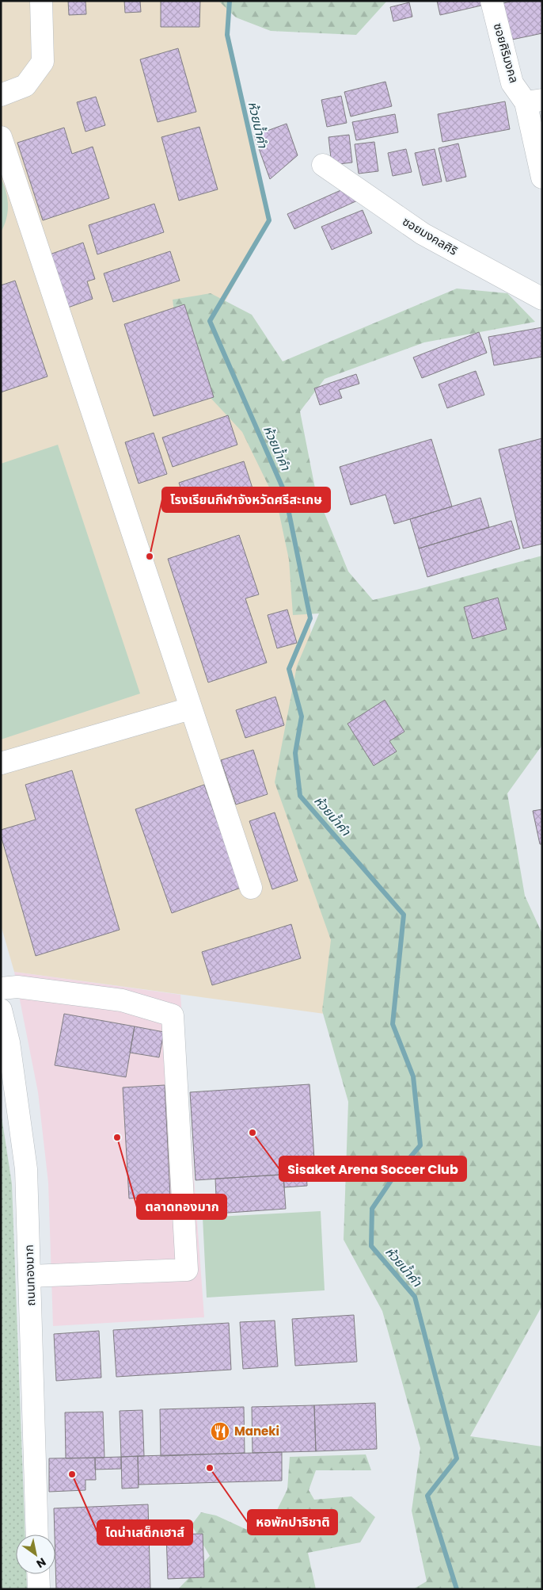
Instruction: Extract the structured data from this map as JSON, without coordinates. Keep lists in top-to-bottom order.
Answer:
{
  "streets": {
    "main road": ["ซอยศิริมงคล", "ซอยมงคลศิริ", "ถนนทองมาก"]
  },
  "water": ["ห้วยน้ำคำ"],
  "places": {
    "other": [
      "โรงเรียนกีฬาจังหวัดศรีสะเกษ",
      "Sisaket Arena Soccer Club",
      "ตลาดทองมาก",
      "หอพักปาริชาติ",
      "ไดน่าเสต็กเฮาส์"
    ],
    "restaurant": ["Maneki"]
  },
  "north": "bottom right"
}
